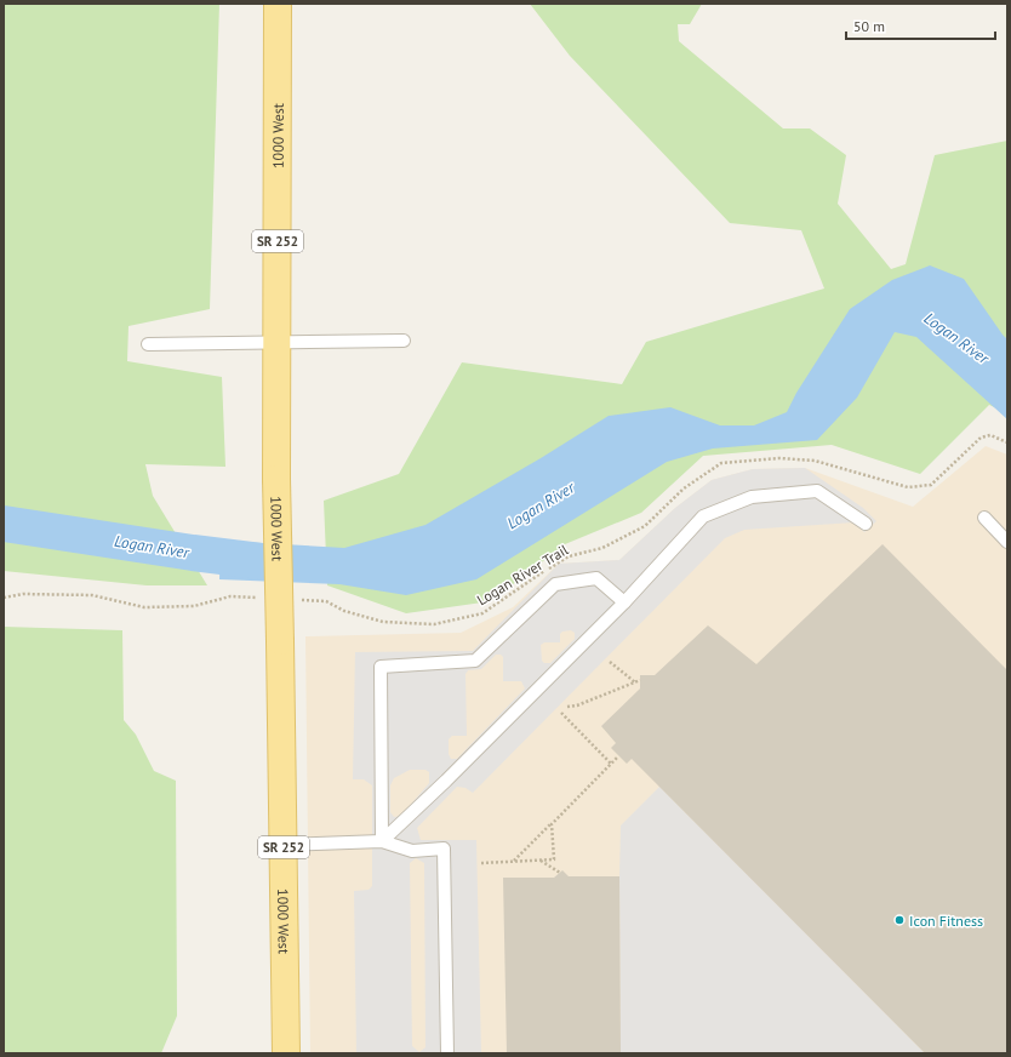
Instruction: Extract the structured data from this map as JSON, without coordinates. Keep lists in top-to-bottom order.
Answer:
{
  "streets": {
    "main road": ["1000 West", "SR 252"],
    "path": ["Logan River Trail"]
  },
  "water": ["Logan River"],
  "places": ["Icon Fitness"],
  "scale_bar": "50 m"
}
